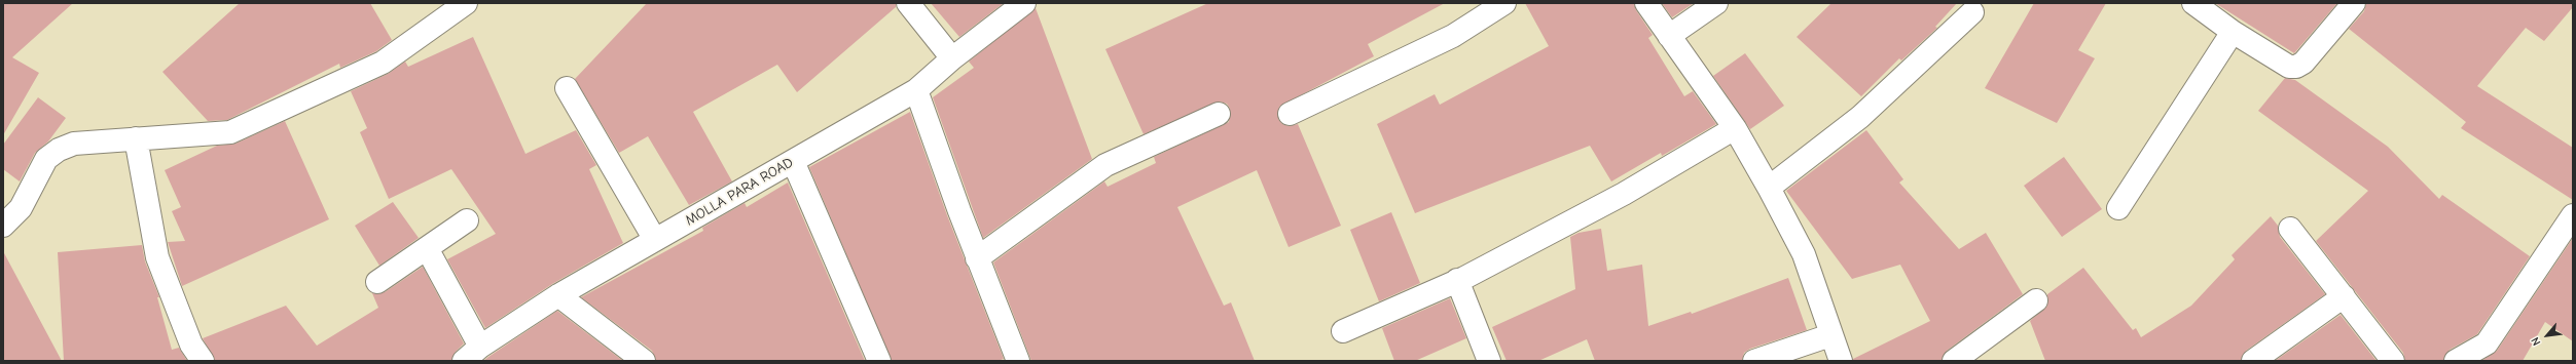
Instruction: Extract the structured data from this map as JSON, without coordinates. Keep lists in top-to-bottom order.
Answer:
{
  "streets": {
    "street": ["MOLLA PARA ROAD"]
  },
  "north": "bottom left"
}
